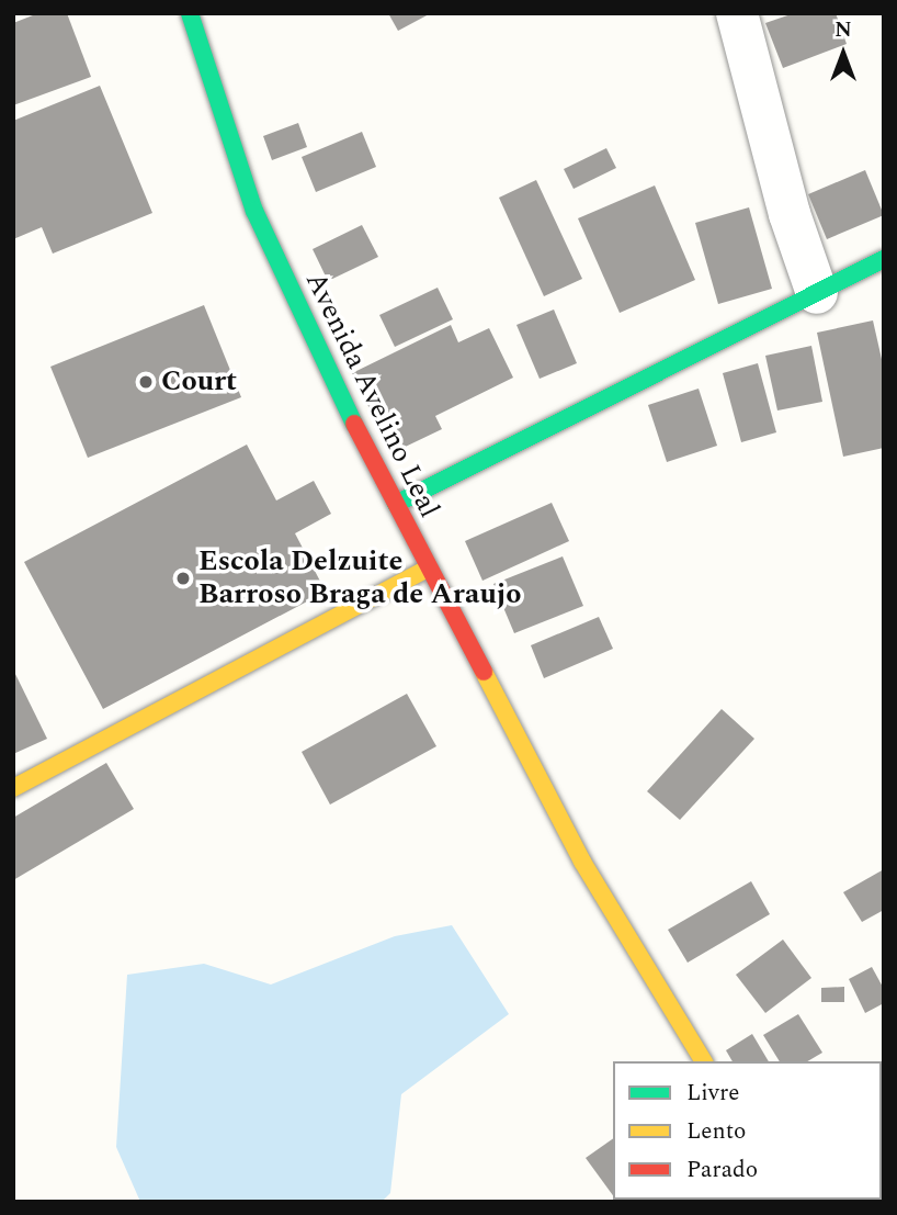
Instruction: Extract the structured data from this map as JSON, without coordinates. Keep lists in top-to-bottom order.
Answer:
{
  "streets": {
    "main road": ["Avenida Avelino Leal"]
  },
  "places": ["Court", "Escola Delzuite Barroso Braga de Araujo"],
  "legend": ["Livre", "Lento", "Parado"],
  "north": "top"
}
